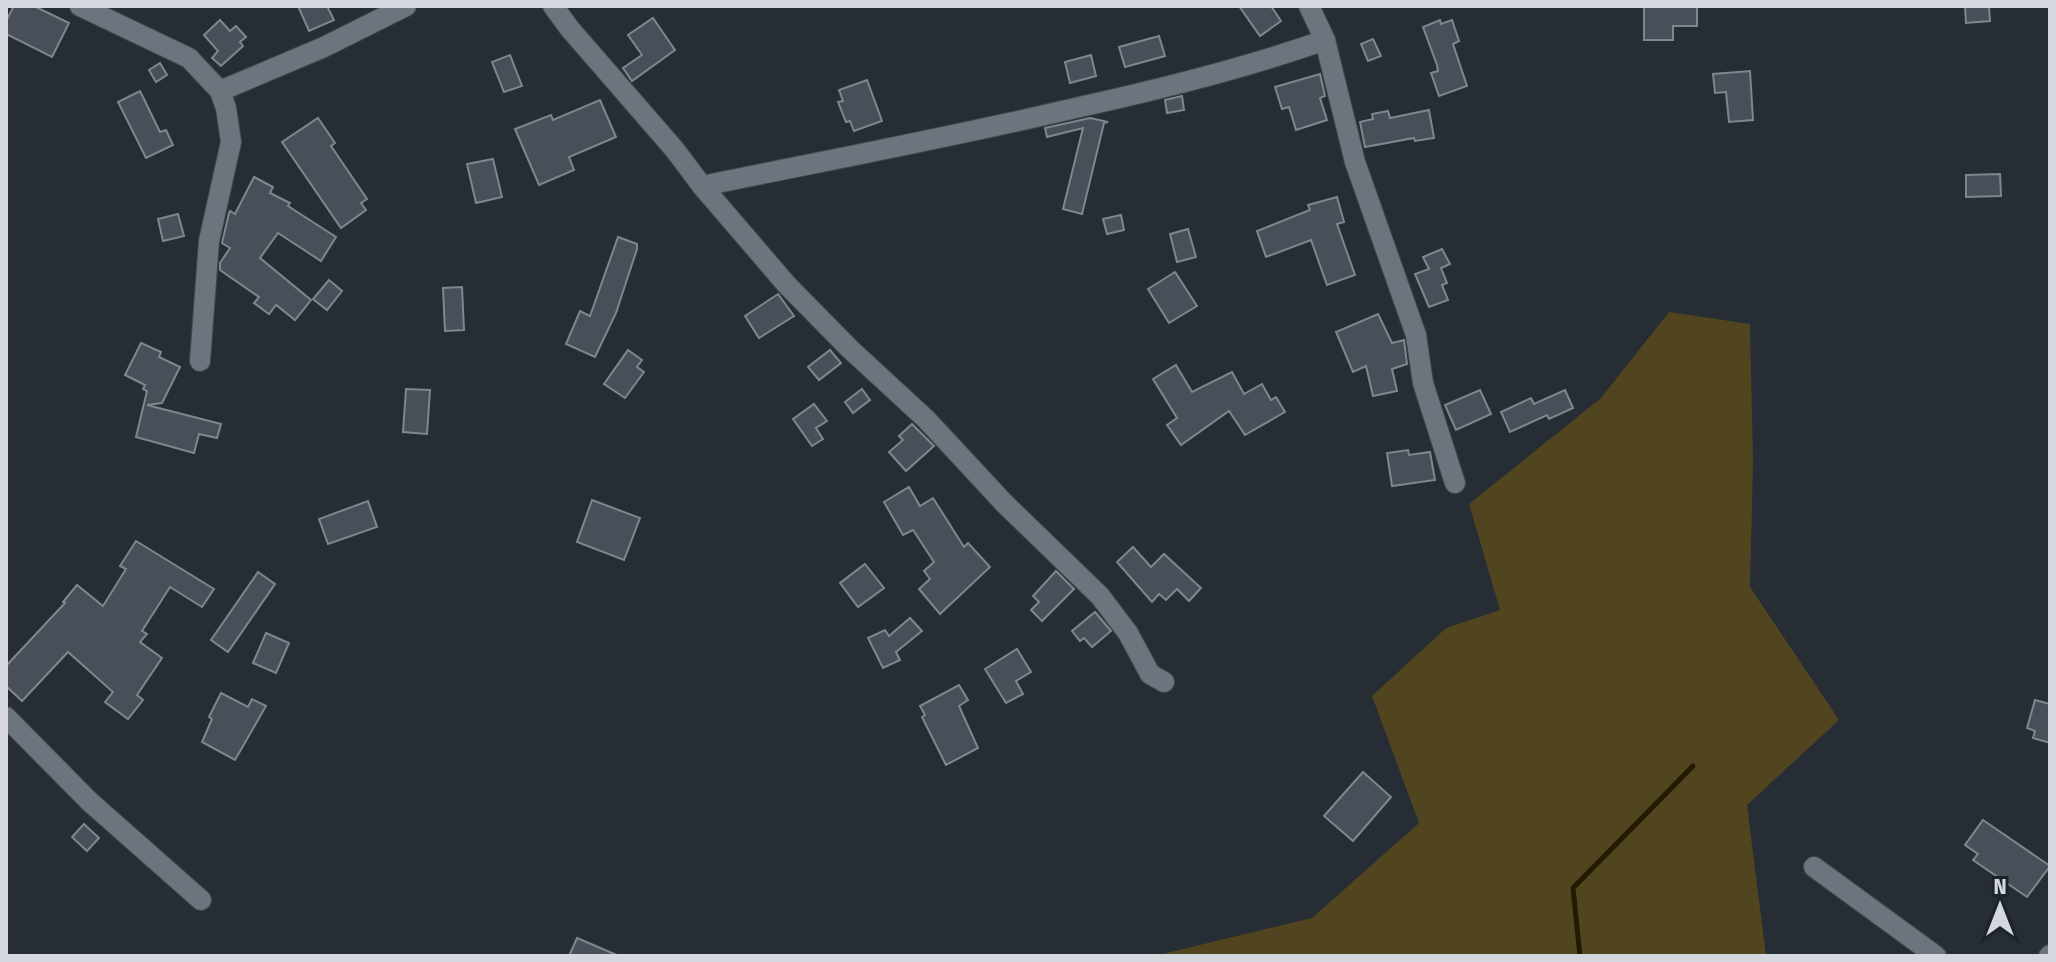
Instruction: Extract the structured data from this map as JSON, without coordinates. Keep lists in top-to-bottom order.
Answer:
{
  "north": "top"
}
